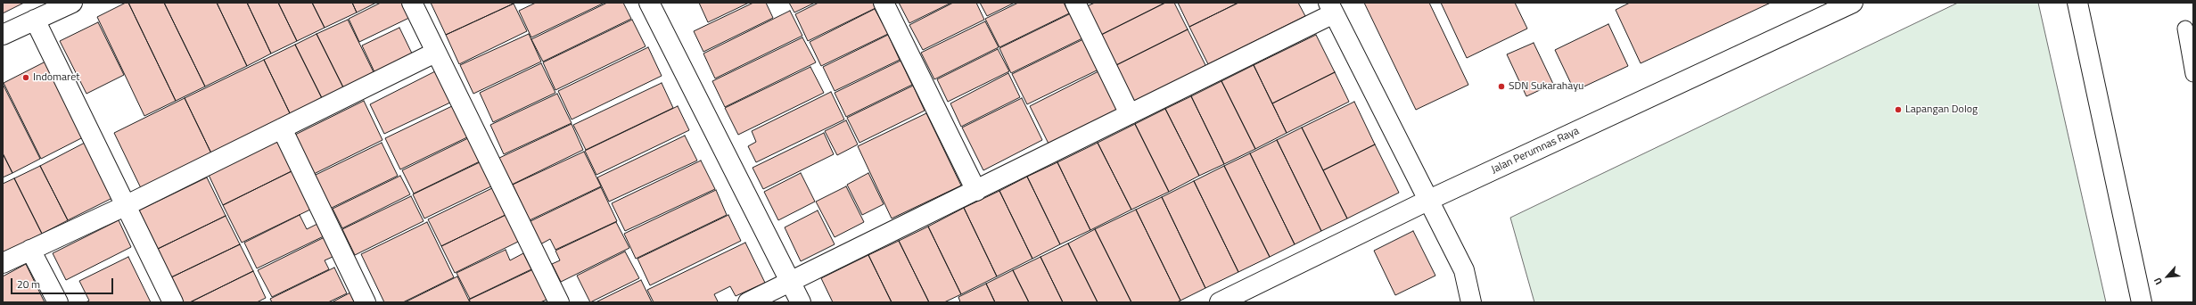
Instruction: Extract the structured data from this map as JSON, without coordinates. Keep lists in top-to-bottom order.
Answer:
{
  "streets": {
    "street": ["Jalan Perumnas Raya"]
  },
  "places": ["Indomaret", "SDN Sukarahayu", "Lapangan Dolog"],
  "scale_bar": "20 m",
  "north": "bottom left"
}
